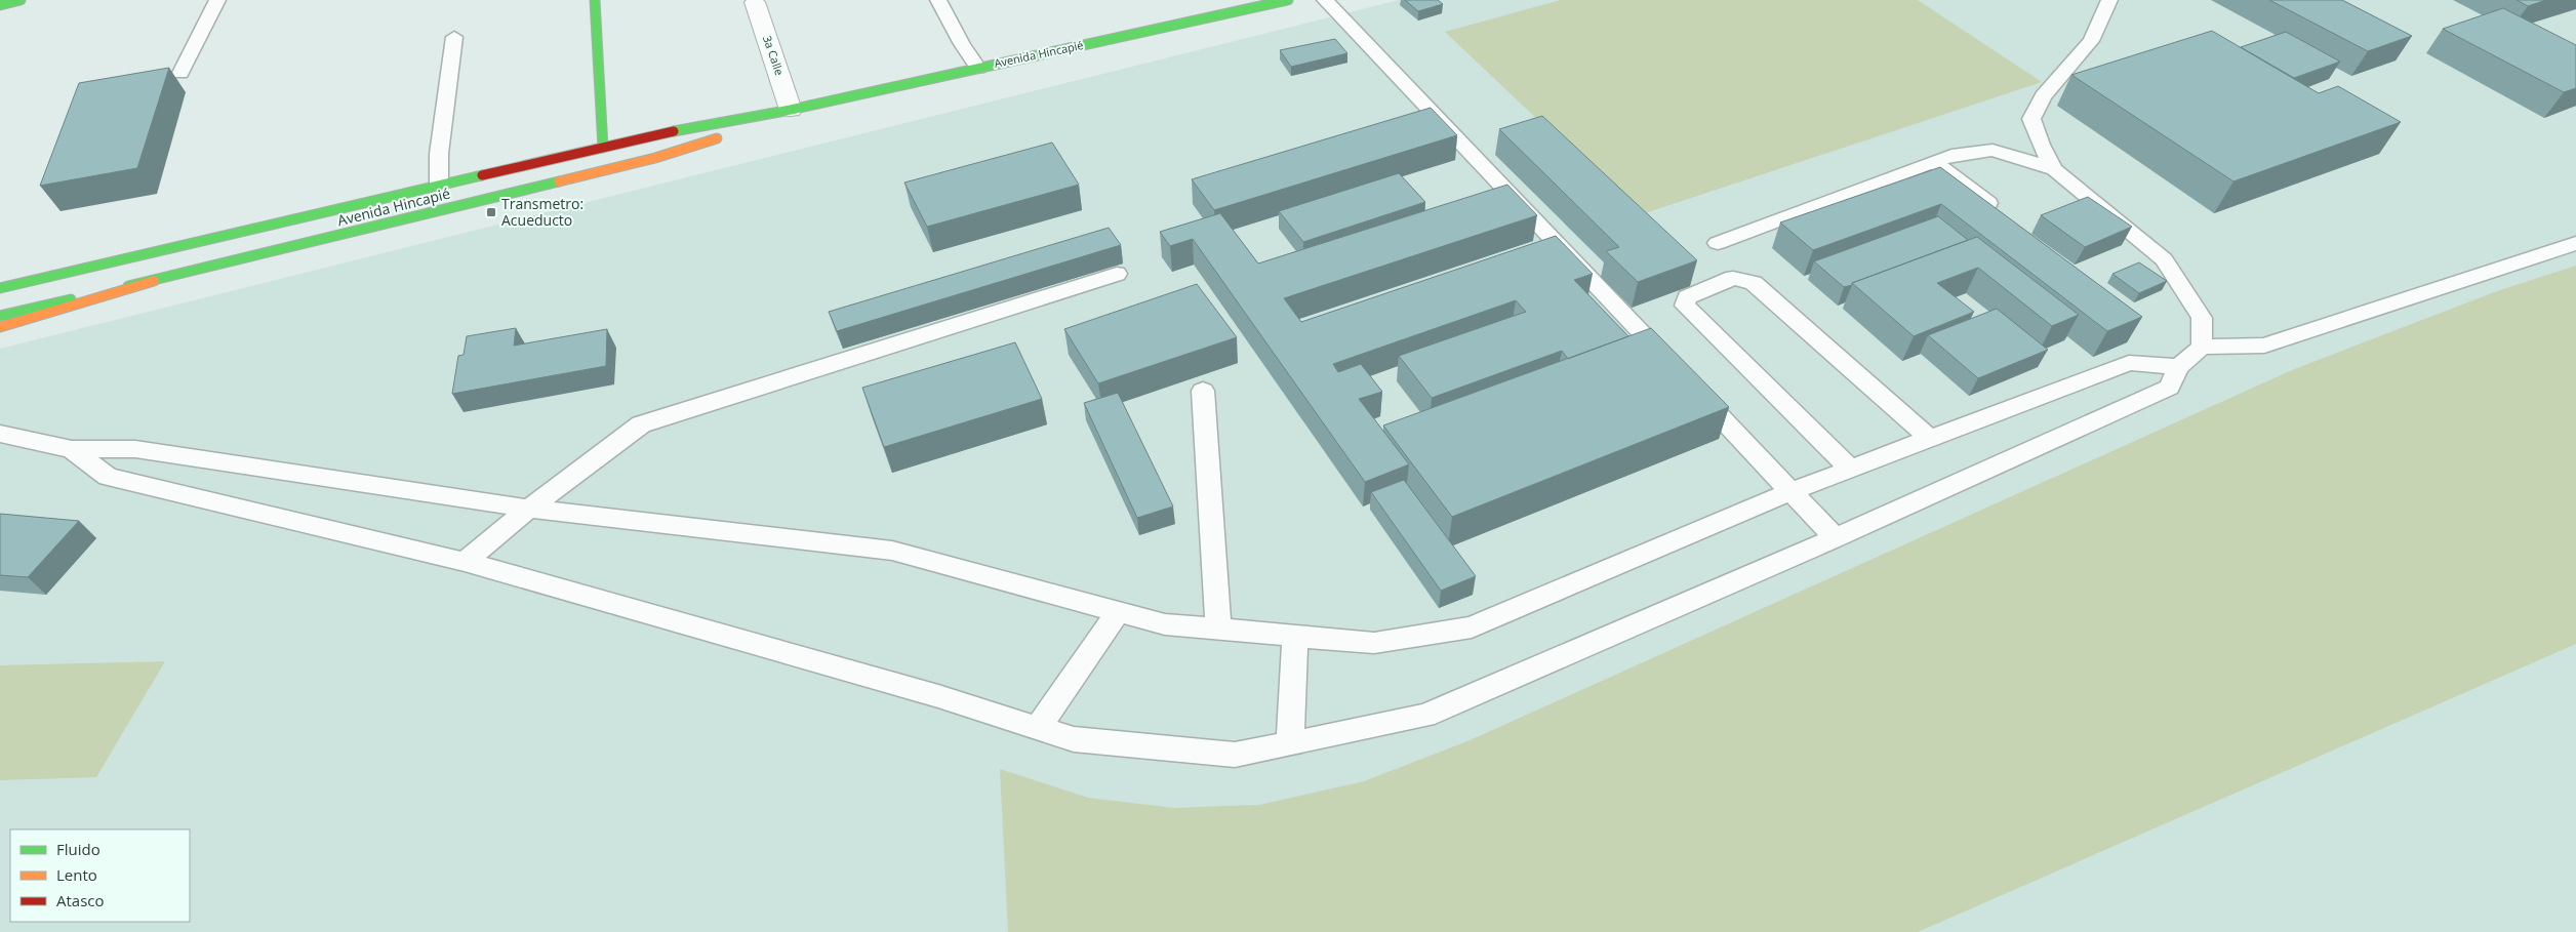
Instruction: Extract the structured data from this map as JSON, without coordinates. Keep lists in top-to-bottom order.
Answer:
{
  "streets": {
    "main road": ["Avenida Hincapié"],
    "street": ["3a Calle"]
  },
  "crossings": [
    ["Avenida Hincapié", "3a Calle"]
  ],
  "places": {
    "transit": ["Transmetro: Acueducto"]
  },
  "legend": ["Fluido", "Lento", "Atasco"]
}
